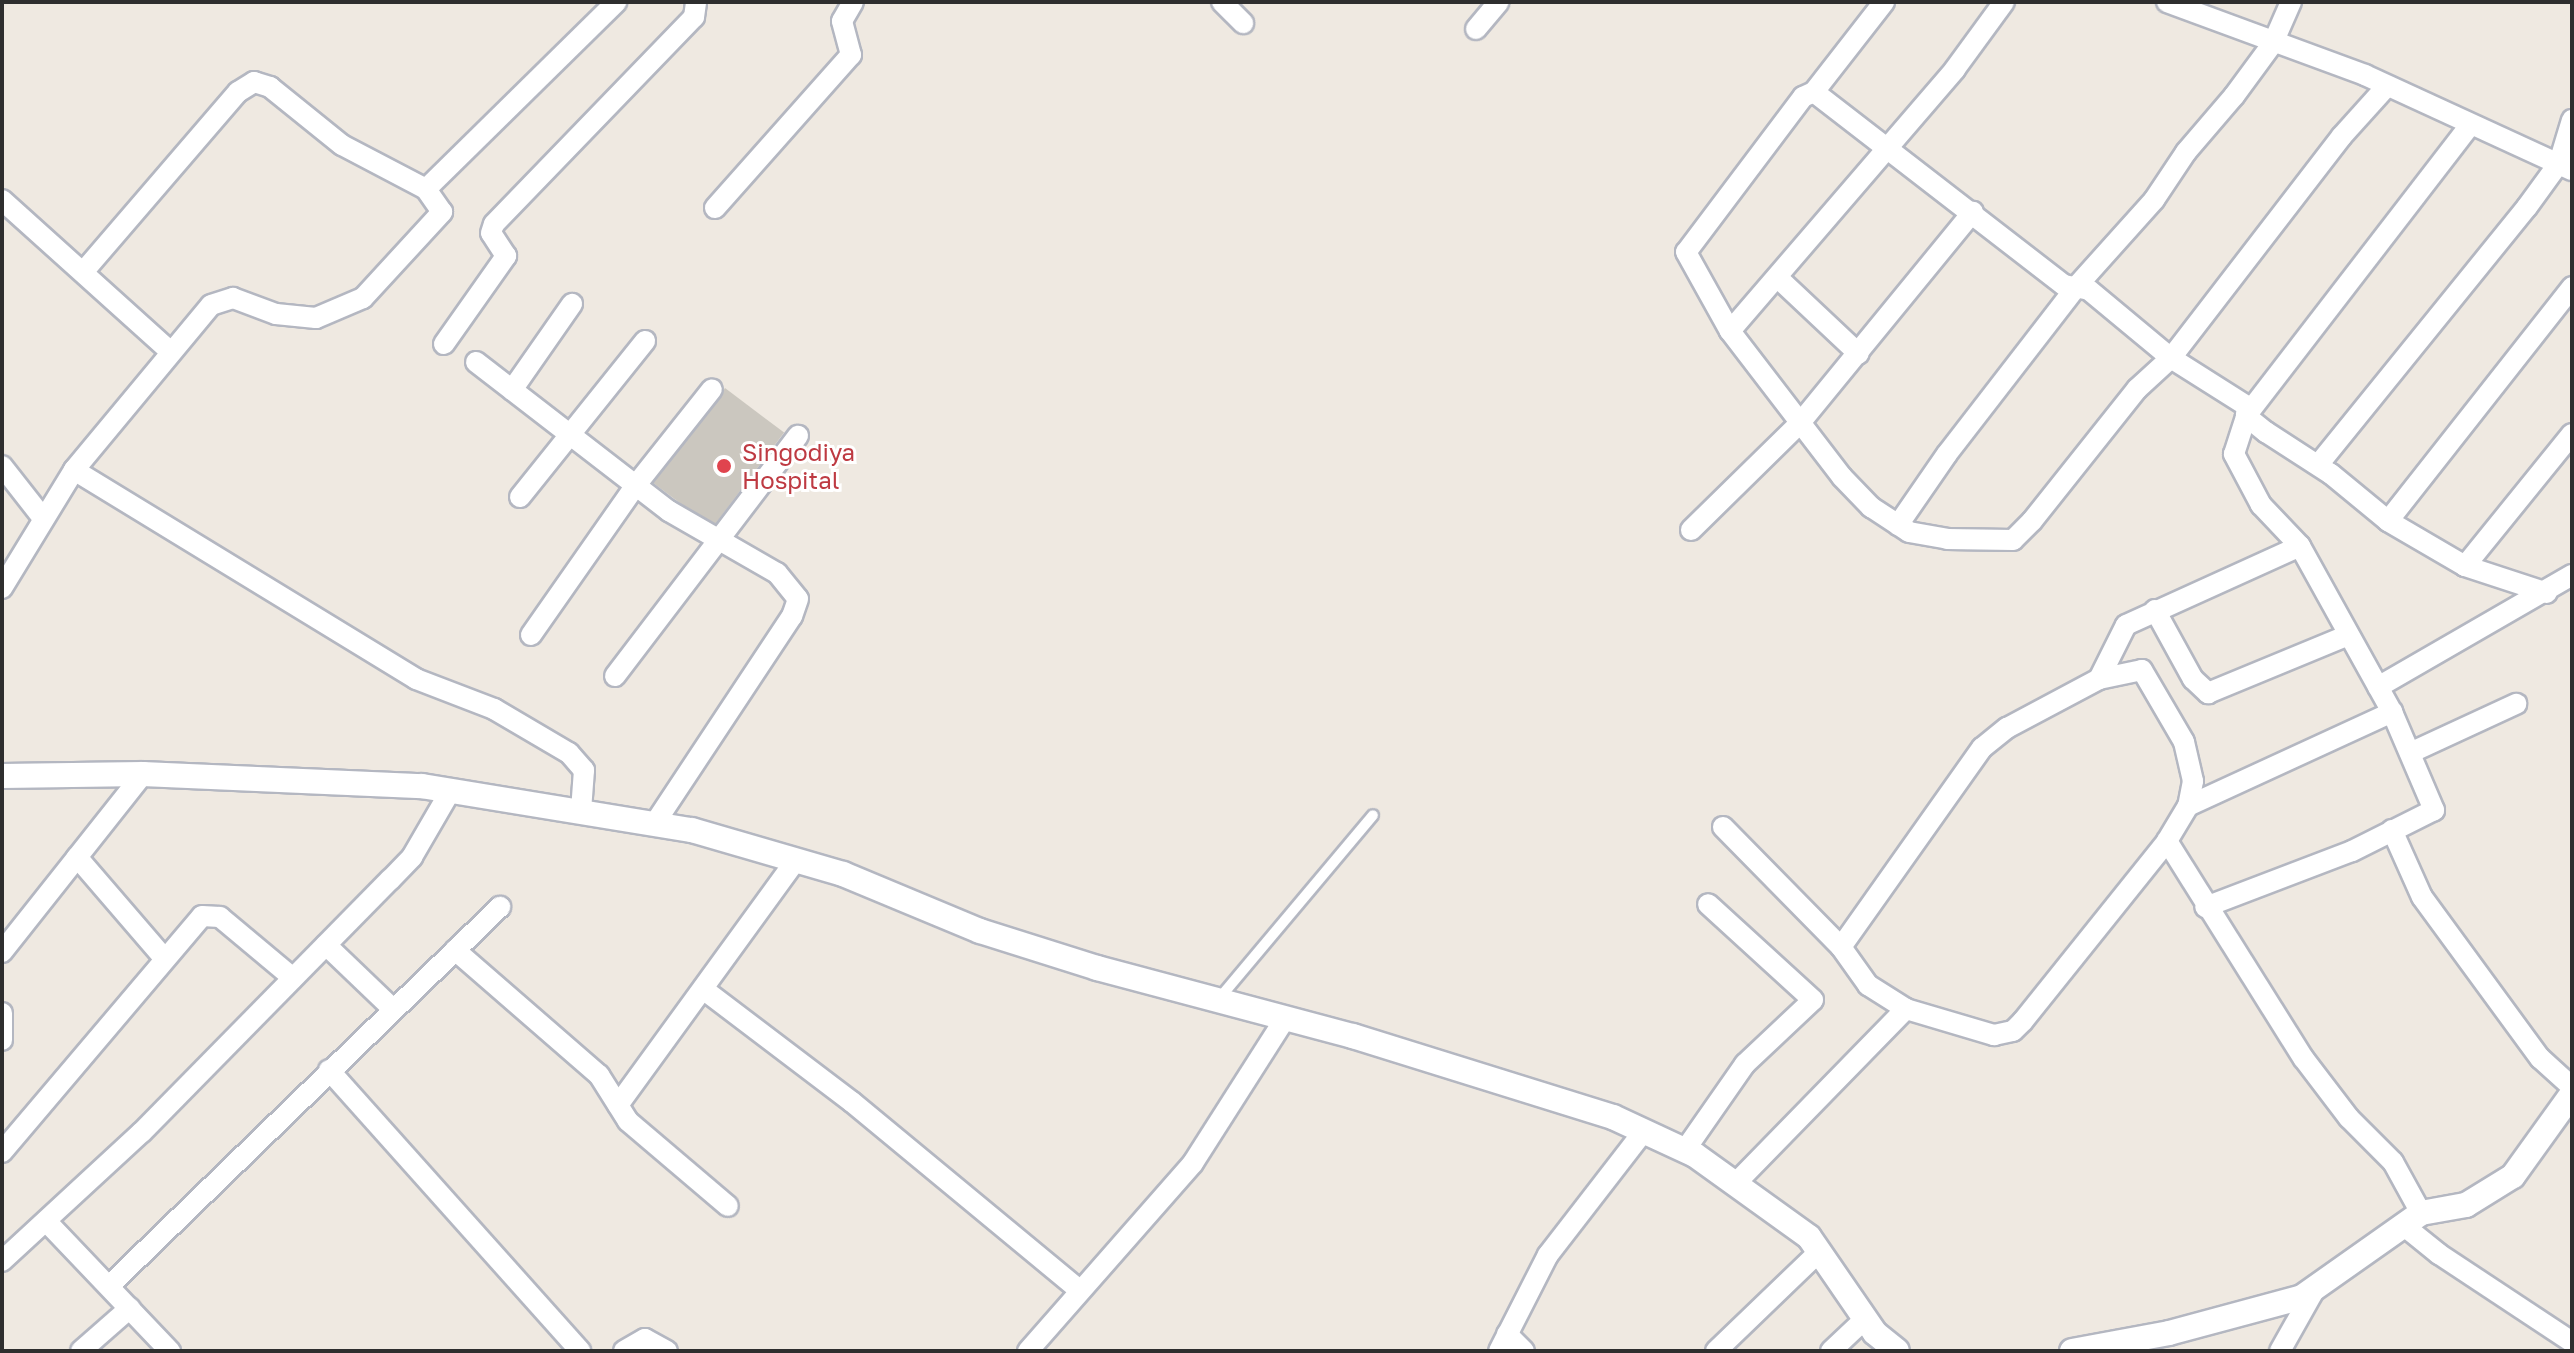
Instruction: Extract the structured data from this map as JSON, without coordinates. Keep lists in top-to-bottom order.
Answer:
{
  "places": ["Singodiya Hospital"]
}
